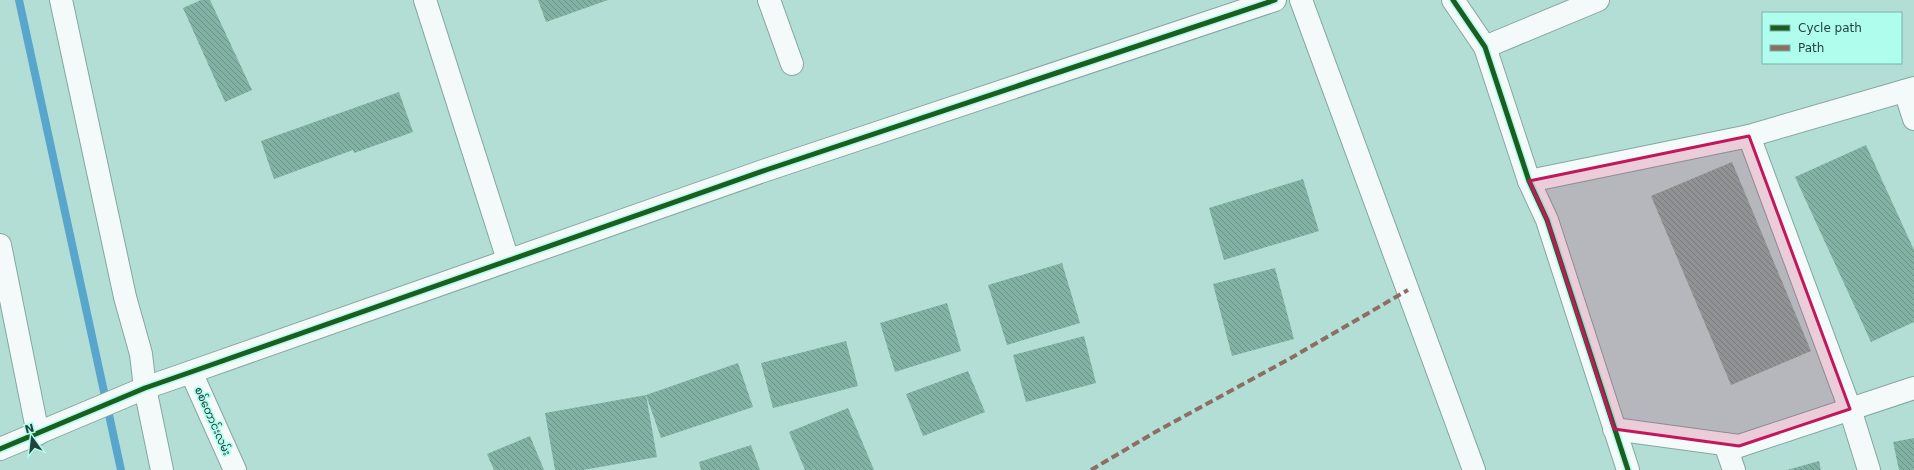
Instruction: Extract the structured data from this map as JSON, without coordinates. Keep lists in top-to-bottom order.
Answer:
{
  "streets": {
    "street": ["စစ်တောင်းလမ်း"]
  },
  "legend": ["Cycle path", "Path"],
  "north": "top"
}
